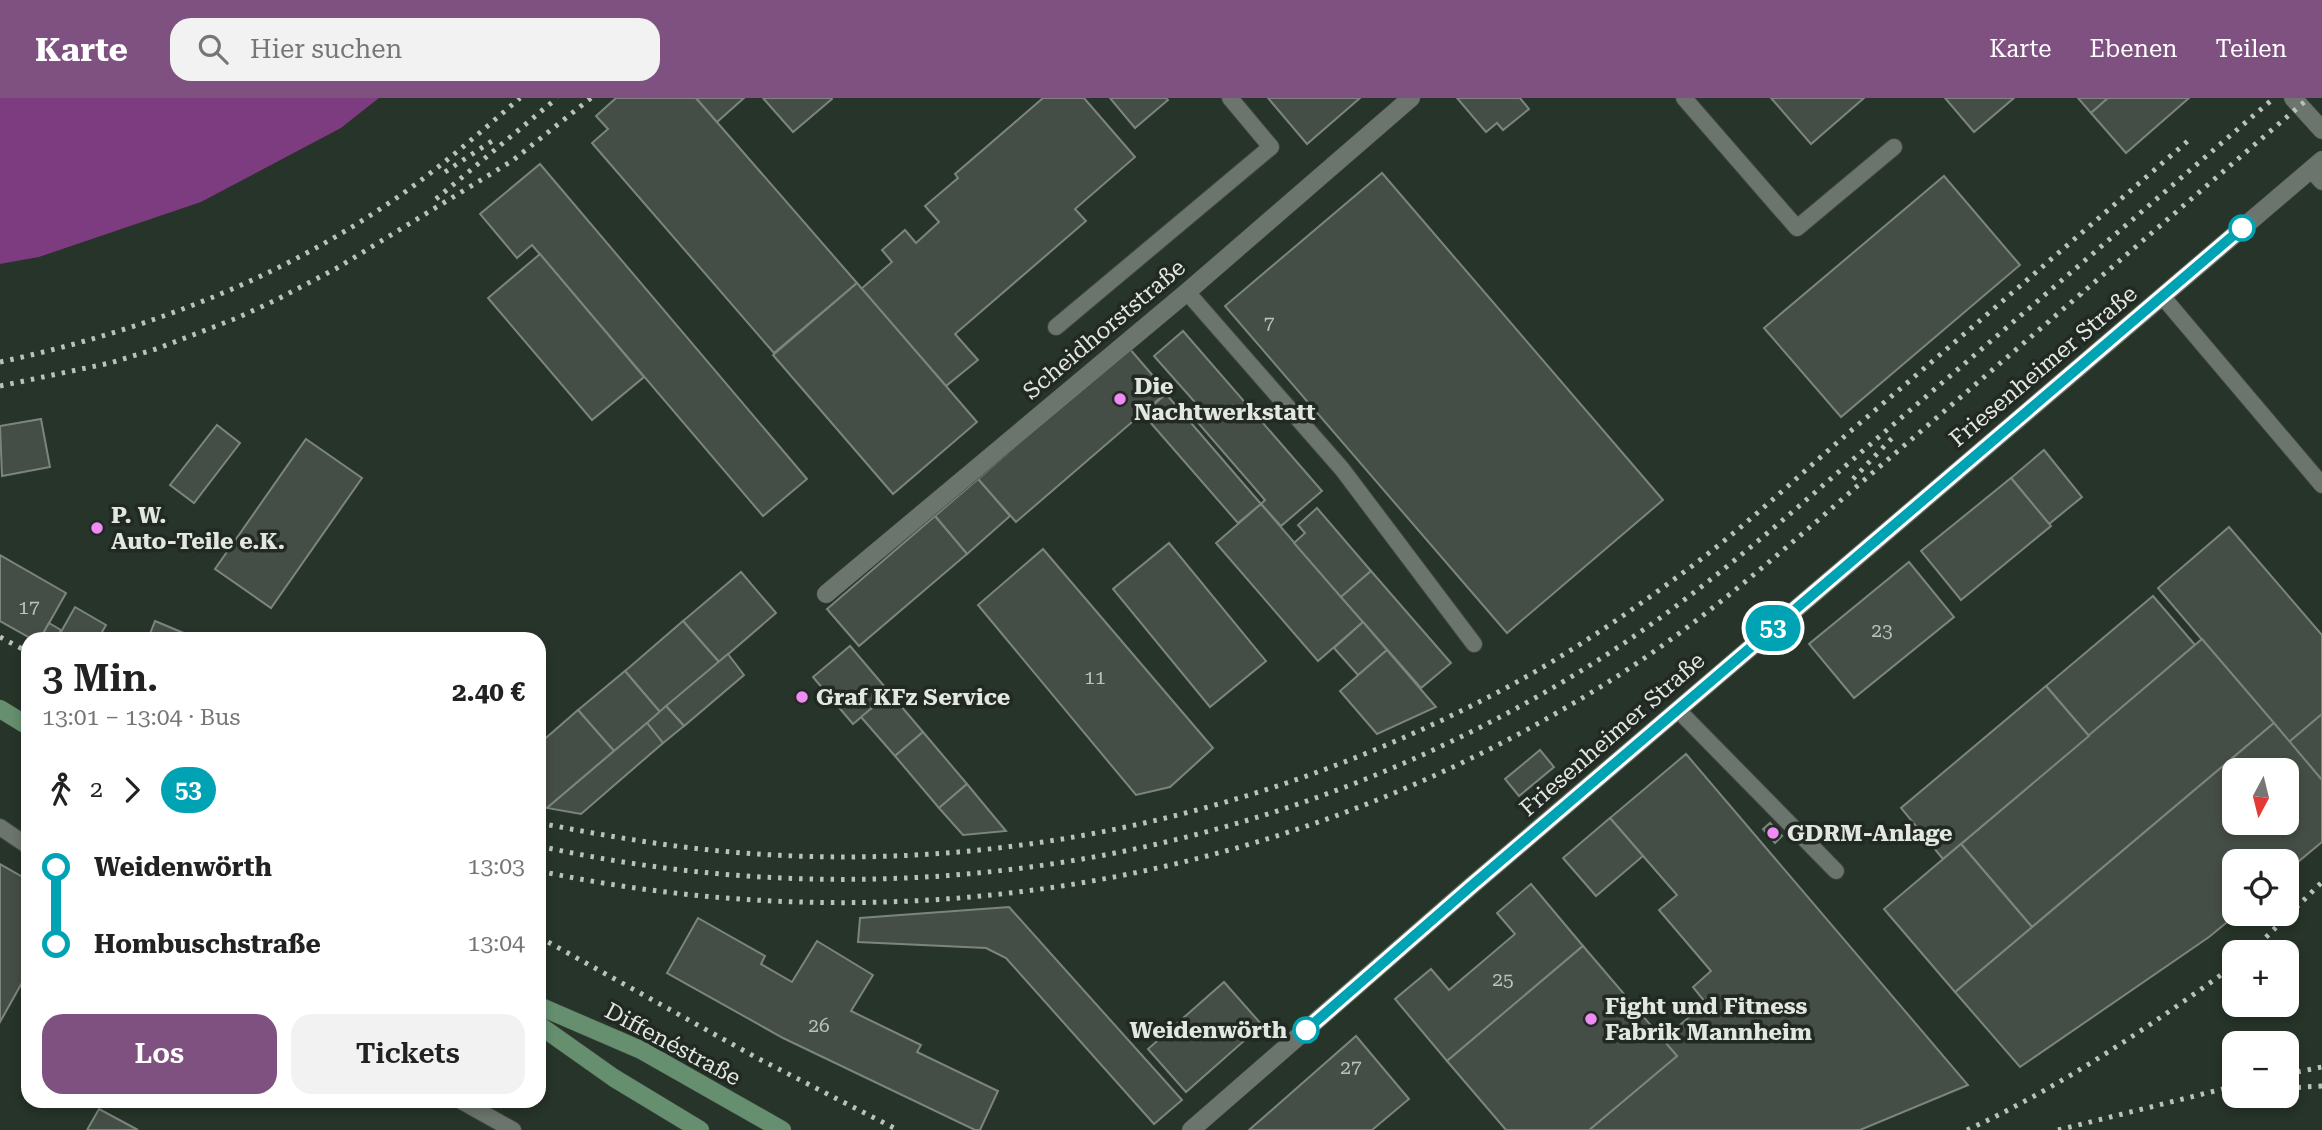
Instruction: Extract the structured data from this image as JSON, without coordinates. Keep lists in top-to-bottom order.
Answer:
{
  "streets": {
    "main road": ["Diffenéstraße"],
    "street": ["Scheidhorststraße", "Friesenheimer Straße"]
  },
  "places": [
    "Die Nachtwerkstatt",
    "P. W. Auto-Teile e.K.",
    "Graf KFz Service",
    "GDRM-Anlage",
    "Fight und Fitness Fabrik Mannheim",
    "Weidenwörth"
  ],
  "lines": ["bus line 53"],
  "house_numbers": [
    "7",
    "17",
    "23",
    "11",
    "25",
    "26",
    "27"
  ],
  "north": "bottom",
  "page": {
    "header": "Karte",
    "search": "Hier suchen",
    "nav": ["Karte", "Ebenen", "Teilen"],
    "on_map": "53",
    "heading": ["3 Min.", "13:01 – 13:04 · Bus", "2.40 €"],
    "legs": ["2", "53"],
    "map_buttons": ["+", "−"],
    "list": [
      {
        "name": "Weidenwörth",
        "value": "13:03"
      },
      {
        "name": "Hombuschstraße",
        "value": "13:04"
      }
    ],
    "buttons": ["Los", "Tickets"]
  }
}
